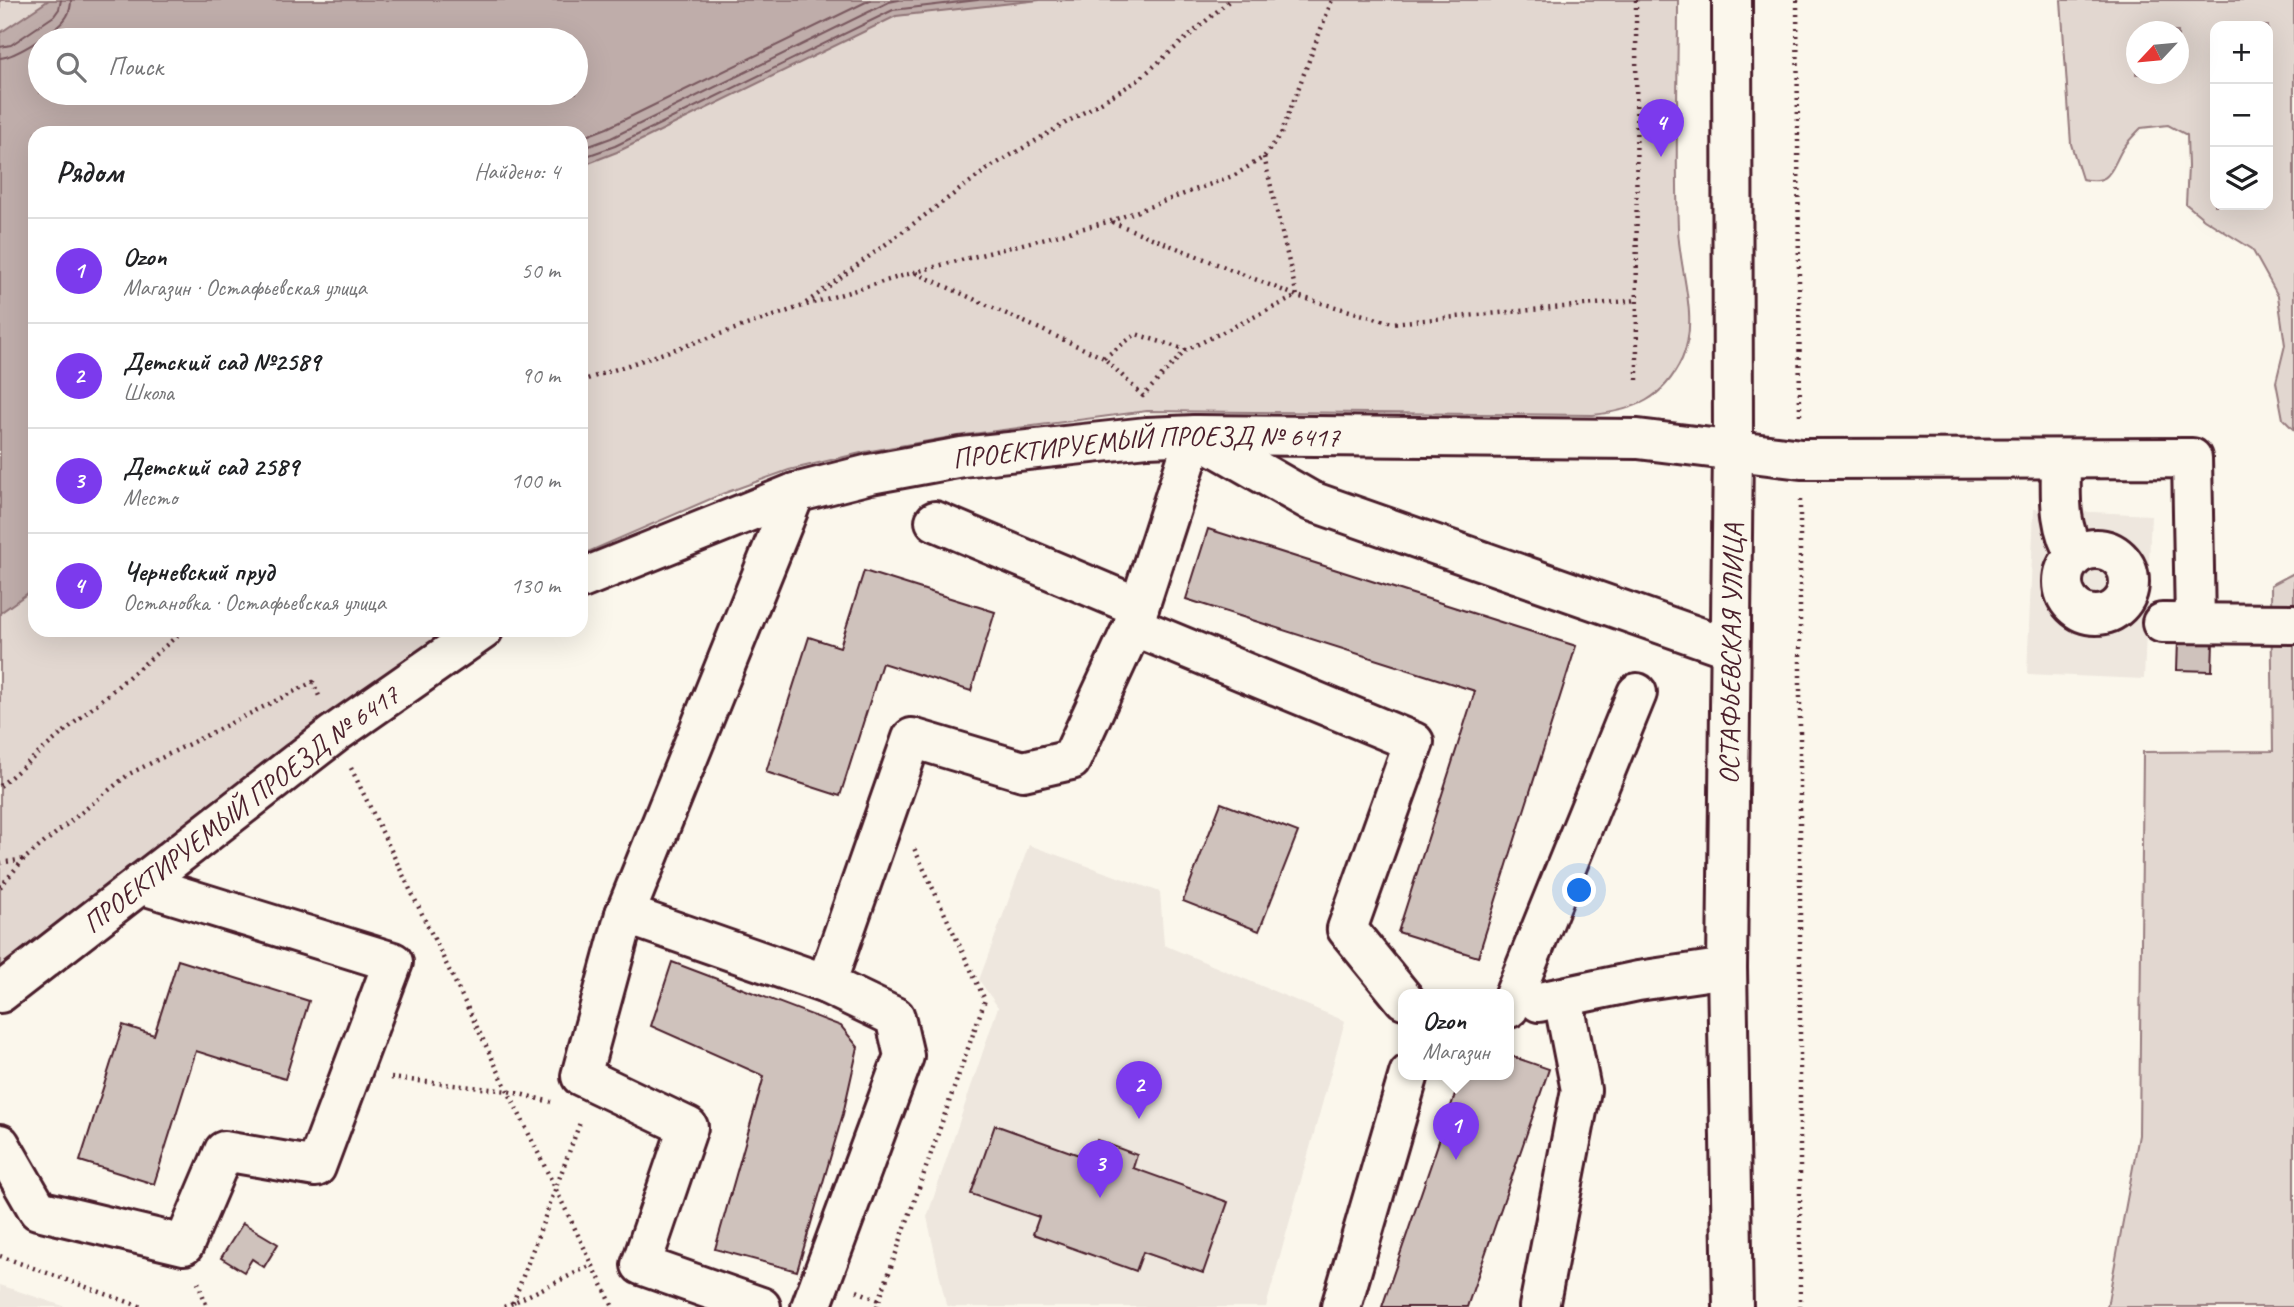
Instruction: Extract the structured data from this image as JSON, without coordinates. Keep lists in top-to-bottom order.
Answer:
{
  "streets": {
    "street": ["ПРОЕКТИРУЕМЫЙ ПРОЕЗД № 6417", "ОСТАФЬЕВСКАЯ УЛИЦА"]
  },
  "crossings": [
    ["ПРОЕКТИРУЕМЫЙ ПРОЕЗД № 6417", "ОСТАФЬЕВСКАЯ УЛИЦА"]
  ],
  "north": "bottom left",
  "page": {
    "map_buttons": ["+", "−"],
    "search": "Поиск",
    "pins": [
      "4",
      "2",
      "1",
      "3"
    ],
    "heading": ["Рядом", "Найдено: 4"],
    "list": [
      {
        "mark": "1",
        "name": "Ozon",
        "note": "Магазин · Остафьевская улица",
        "value": "50 m"
      },
      {
        "mark": "2",
        "name": "Детский сад №2589",
        "note": "Школа",
        "value": "90 m"
      },
      {
        "mark": "3",
        "name": "Детский сад 2589",
        "note": "Место",
        "value": "100 m"
      },
      {
        "mark": "4",
        "name": "Черневский пруд",
        "note": "Остановка · Остафьевская улица",
        "value": "130 m"
      }
    ],
    "popup": ["Ozon", "Магазин"]
  }
}
